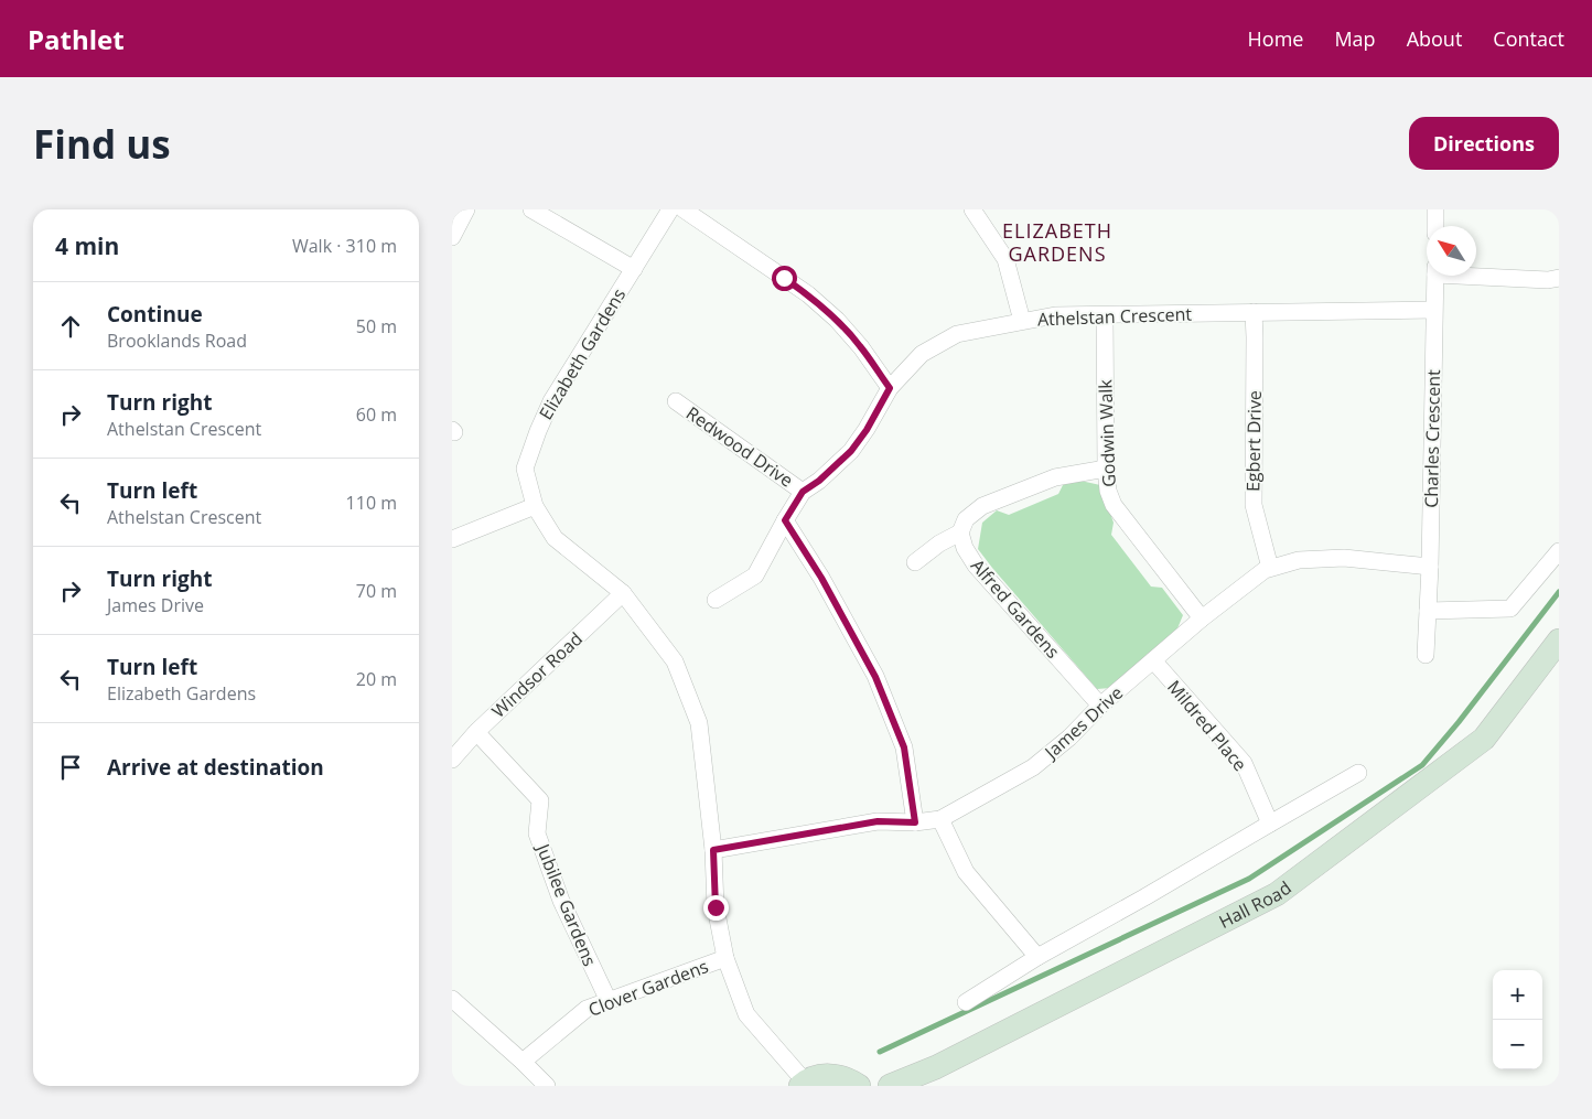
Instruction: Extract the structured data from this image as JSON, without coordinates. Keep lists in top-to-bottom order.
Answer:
{
  "streets": {
    "street": [
      "Athelstan Crescent",
      "Elizabeth Gardens",
      "Godwin Walk",
      "Charles Crescent",
      "Egbert Drive",
      "Redwood Drive",
      "Alfred Gardens",
      "Windsor Road",
      "James Drive",
      "Mildred Place",
      "Hall Road",
      "Jubilee Gardens",
      "Clover Gardens"
    ]
  },
  "crossings": [
    ["Athelstan Crescent", "Godwin Walk"],
    ["Athelstan Crescent", "Charles Crescent"],
    ["Athelstan Crescent", "Egbert Drive"],
    ["Athelstan Crescent", "Redwood Drive"],
    ["Elizabeth Gardens", "Windsor Road"],
    ["Elizabeth Gardens", "James Drive"],
    ["Elizabeth Gardens", "Clover Gardens"],
    ["Godwin Walk", "James Drive"],
    ["Charles Crescent", "James Drive"],
    ["Egbert Drive", "James Drive"],
    ["Alfred Gardens", "James Drive"],
    ["Windsor Road", "Jubilee Gardens"],
    ["James Drive", "Mildred Place"],
    ["Jubilee Gardens", "Clover Gardens"]
  ],
  "districts": ["ELIZABETH GARDENS"],
  "north": "top left",
  "page": {
    "header": "Pathlet",
    "nav": [
      "Home",
      "Map",
      "About",
      "Contact"
    ],
    "buttons": "Directions",
    "title": "Find us",
    "heading": ["4 min", "Walk · 310 m"],
    "list": [
      ["Continue", "Brooklands Road", "50 m"],
      ["Turn right", "Athelstan Crescent", "60 m"],
      ["Turn left", "Athelstan Crescent", "110 m"],
      ["Turn right", "James Drive", "70 m"],
      ["Turn left", "Elizabeth Gardens", "20 m"],
      "Arrive at destination"
    ],
    "map_buttons": ["+", "−"]
  }
}
